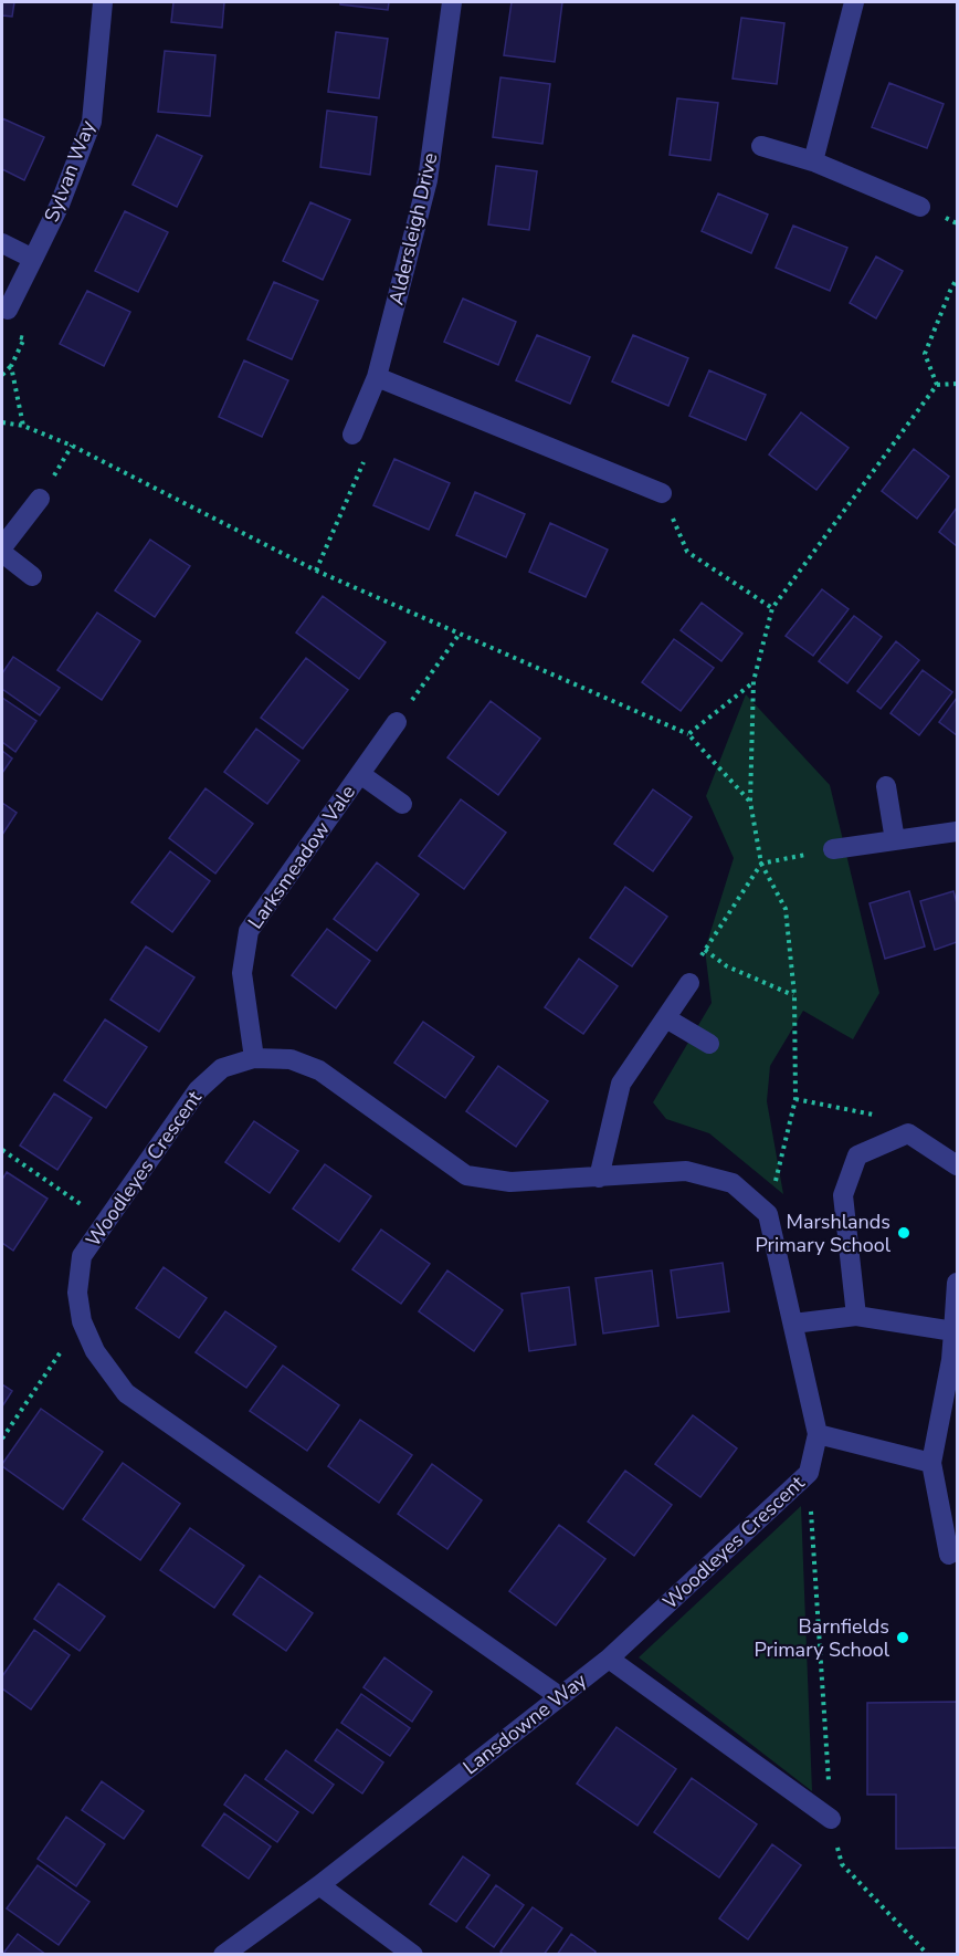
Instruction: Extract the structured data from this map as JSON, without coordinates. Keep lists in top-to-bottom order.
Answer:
{
  "streets": {
    "street": [
      "Sylvan Way",
      "Aldersleigh Drive",
      "Larksmeadow Vale",
      "Woodleyes Crescent",
      "Lansdowne Way"
    ]
  },
  "crossings": [
    ["Larksmeadow Vale", "Woodleyes Crescent"],
    ["Woodleyes Crescent", "Lansdowne Way"]
  ],
  "places": ["Marshlands Primary School", "Barnfields Primary School"]
}
